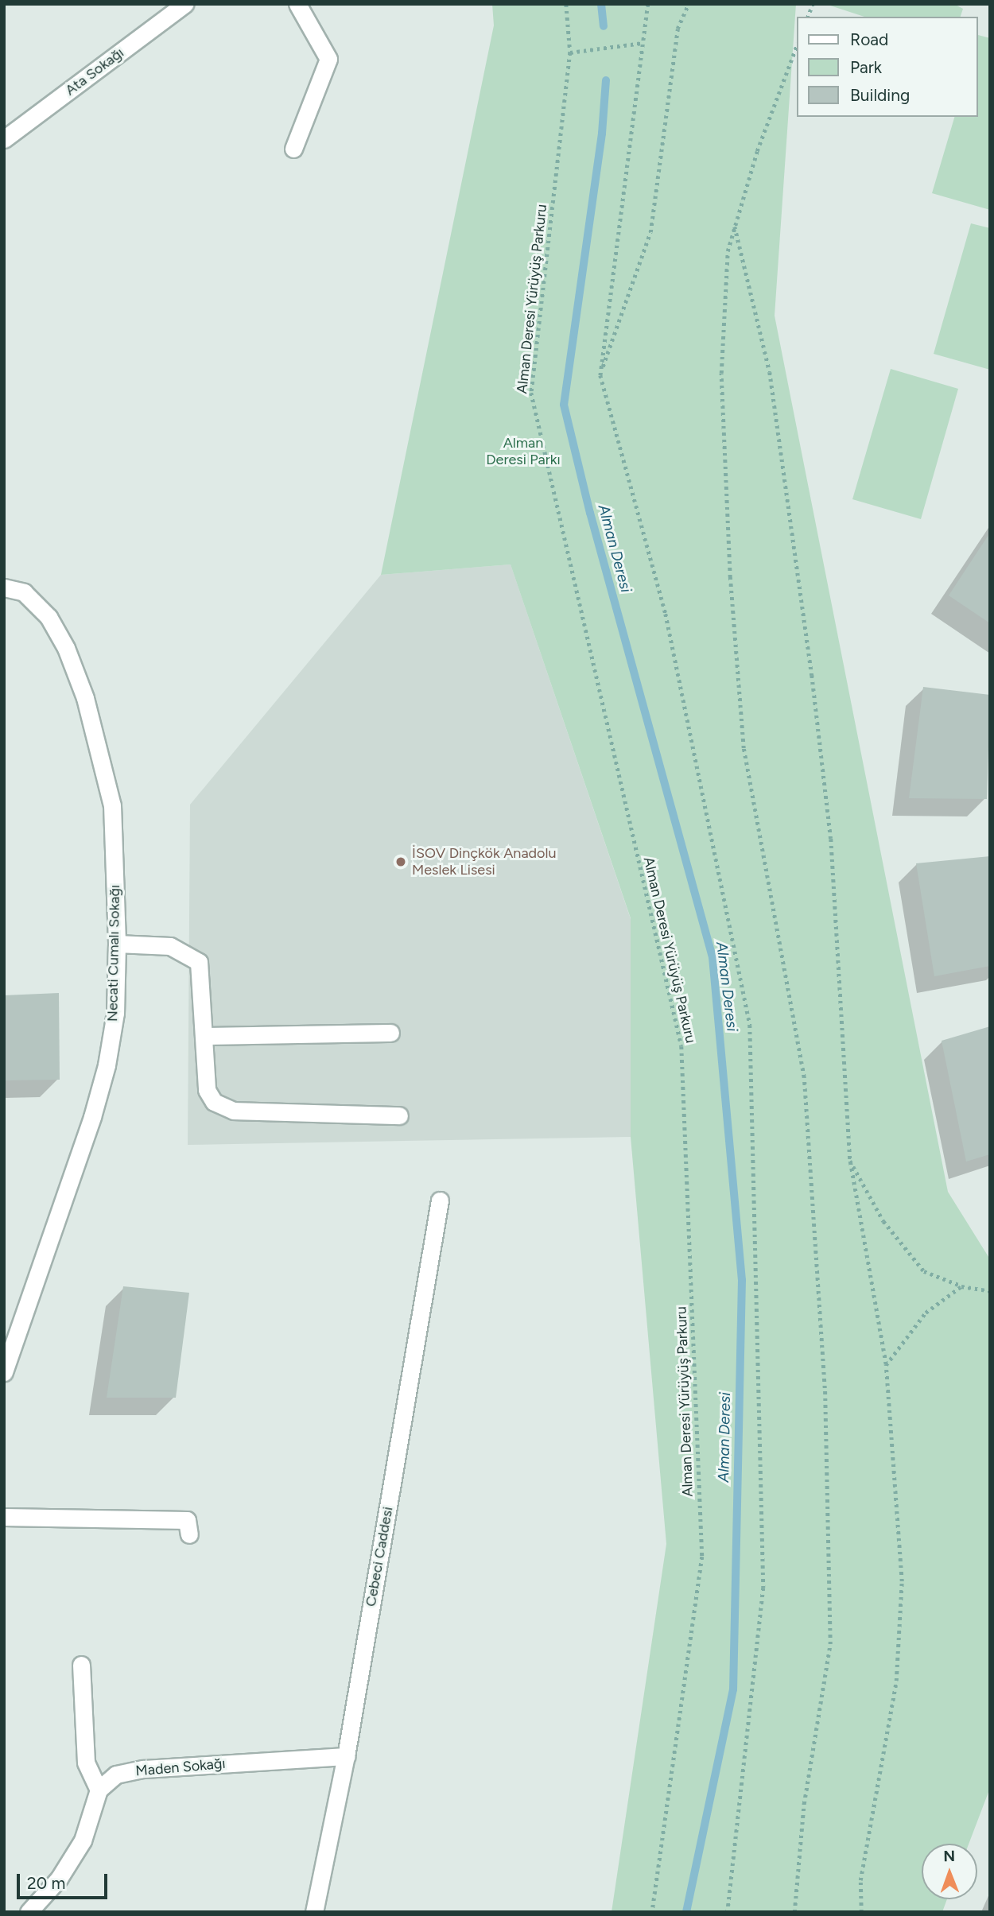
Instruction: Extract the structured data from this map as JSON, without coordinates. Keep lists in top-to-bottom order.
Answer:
{
  "streets": {
    "street": [
      "Ata Sokağı",
      "Necati Cumalı Sokağı",
      "Cebeci Caddesi",
      "Maden Sokağı"
    ],
    "path": ["Alman Deresi Yürüyüş Parkuru"]
  },
  "crossings": [
    ["Cebeci Caddesi", "Maden Sokağı"]
  ],
  "water": ["Alman Deresi"],
  "parks": ["Alman Deresi Parkı"],
  "places": ["İSOV Dinçkök Anadolu Meslek Lisesi"],
  "legend": ["Road", "Park", "Building"],
  "scale_bar": "20 m",
  "north": "top"
}
